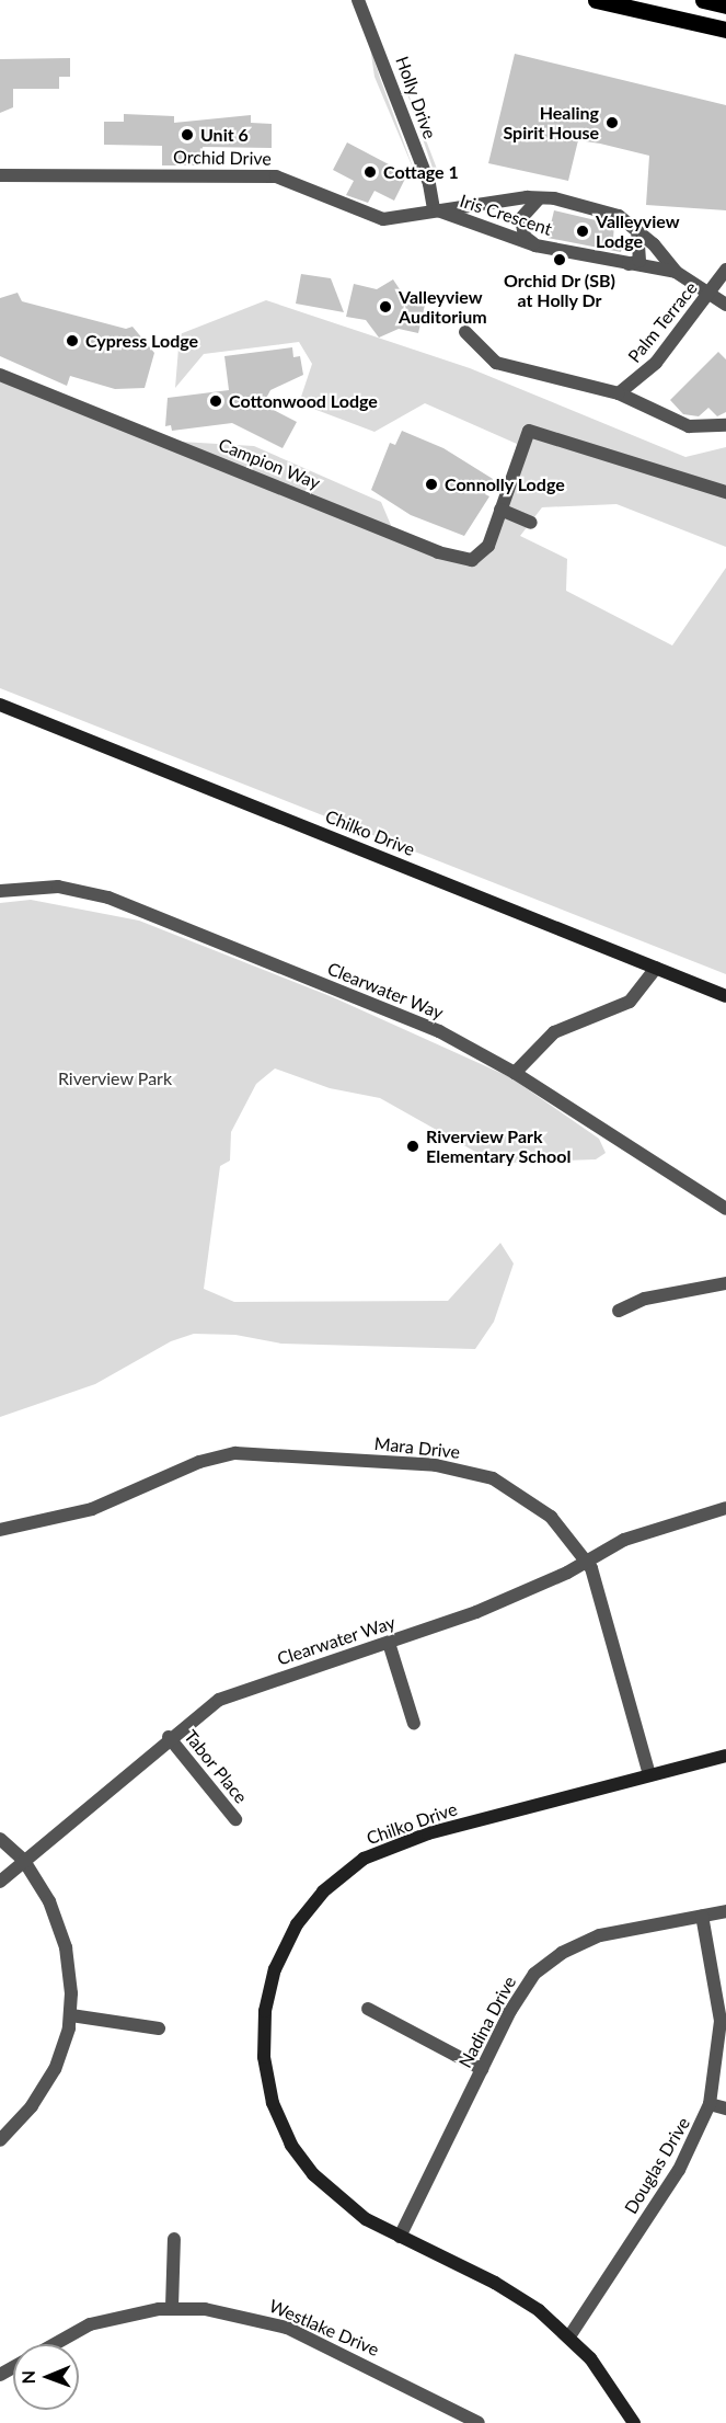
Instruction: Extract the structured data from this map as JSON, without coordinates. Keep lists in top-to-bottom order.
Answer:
{
  "streets": {
    "street": [
      "Holly Drive",
      "Orchid Drive",
      "Iris Crescent",
      "Palm Terrace",
      "Campion Way",
      "Chilko Drive",
      "Clearwater Way",
      "Mara Drive",
      "Tabor Place",
      "Nadina Drive",
      "Douglas Drive",
      "Westlake Drive"
    ]
  },
  "crossings": [
    ["Holly Drive", "Orchid Drive"],
    ["Holly Drive", "Iris Crescent"],
    ["Orchid Drive", "Iris Crescent"],
    ["Iris Crescent", "Palm Terrace"],
    ["Chilko Drive", "Mara Drive"],
    ["Chilko Drive", "Nadina Drive"],
    ["Chilko Drive", "Douglas Drive"],
    ["Clearwater Way", "Mara Drive"],
    ["Clearwater Way", "Tabor Place"],
    ["Nadina Drive", "Douglas Drive"]
  ],
  "parks": ["Riverview Park"],
  "places": [
    "Healing Spirit House",
    "Unit 6",
    "Cottage 1",
    "Valleyview Lodge",
    "Orchid Dr (SB) at Holly Dr",
    "Valleyview Auditorium",
    "Cypress Lodge",
    "Cottonwood Lodge",
    "Connolly Lodge",
    "Riverview Park Elementary School"
  ],
  "north": "left"
}
